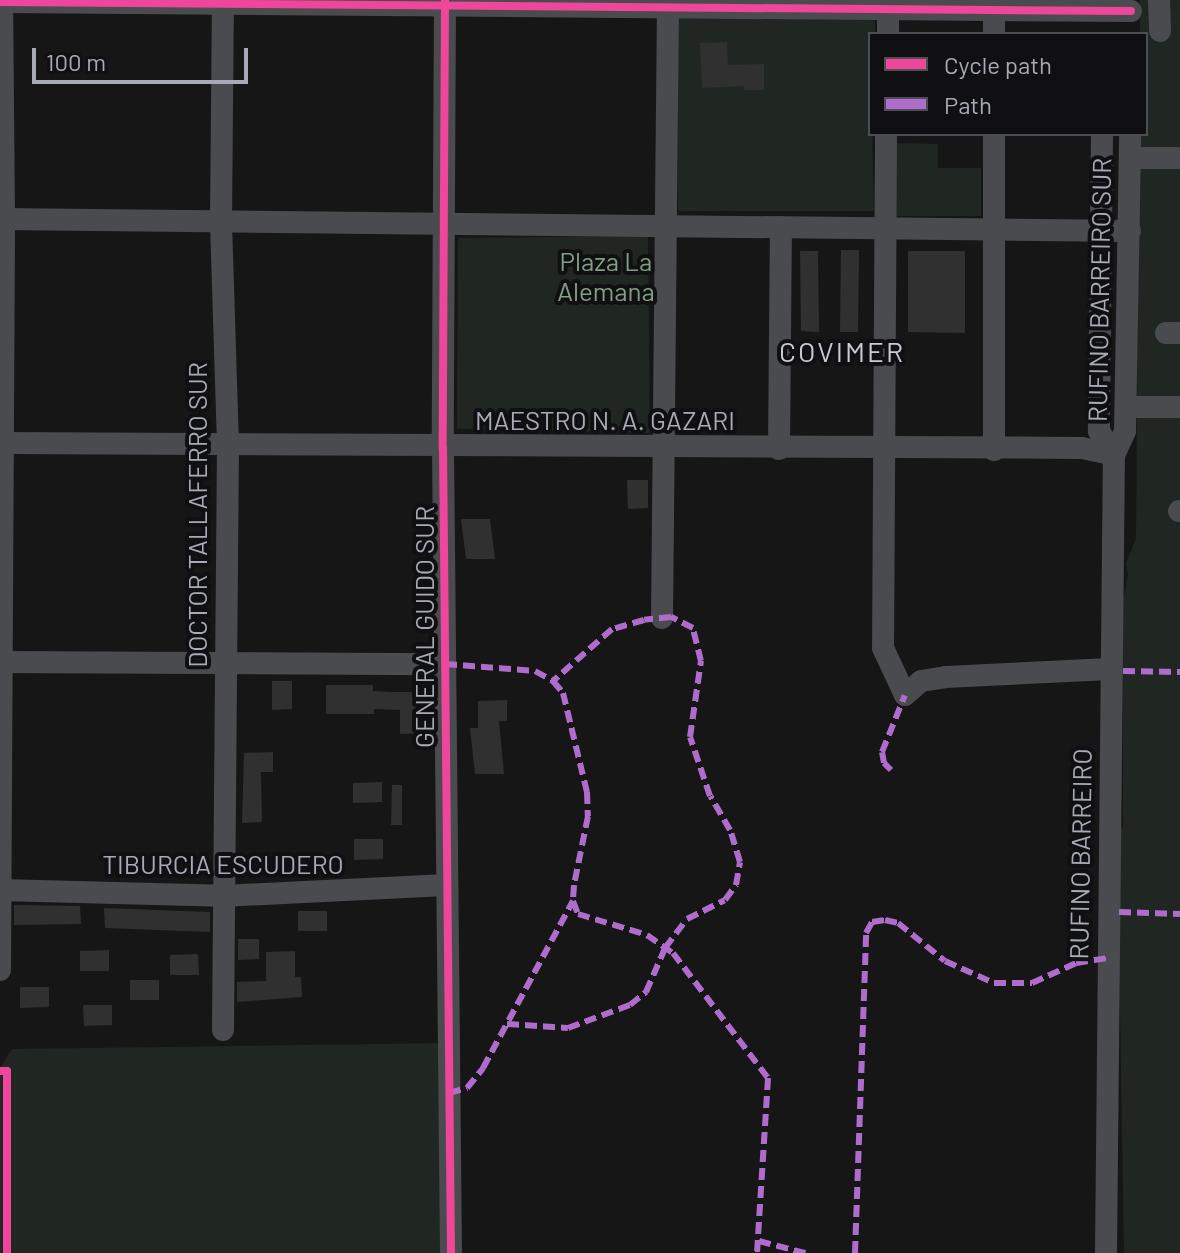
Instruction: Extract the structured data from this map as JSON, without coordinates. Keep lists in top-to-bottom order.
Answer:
{
  "streets": {
    "street": [
      "RUFINO BARREIRO SUR",
      "MAESTRO N. A. GAZARI",
      "DOCTOR TALLAFERRO SUR",
      "GENERAL GUIDO SUR",
      "RUFINO BARREIRO",
      "TIBURCIA ESCUDERO"
    ]
  },
  "crossings": [
    ["RUFINO BARREIRO SUR", "MAESTRO N. A. GAZARI"],
    ["RUFINO BARREIRO SUR", "RUFINO BARREIRO"],
    ["MAESTRO N. A. GAZARI", "DOCTOR TALLAFERRO SUR"],
    ["MAESTRO N. A. GAZARI", "GENERAL GUIDO SUR"],
    ["MAESTRO N. A. GAZARI", "RUFINO BARREIRO"],
    ["DOCTOR TALLAFERRO SUR", "TIBURCIA ESCUDERO"],
    ["GENERAL GUIDO SUR", "TIBURCIA ESCUDERO"]
  ],
  "districts": ["COVIMER"],
  "parks": ["Plaza La Alemana"],
  "legend": ["Cycle path", "Path"],
  "scale_bar": "100 m"
}
